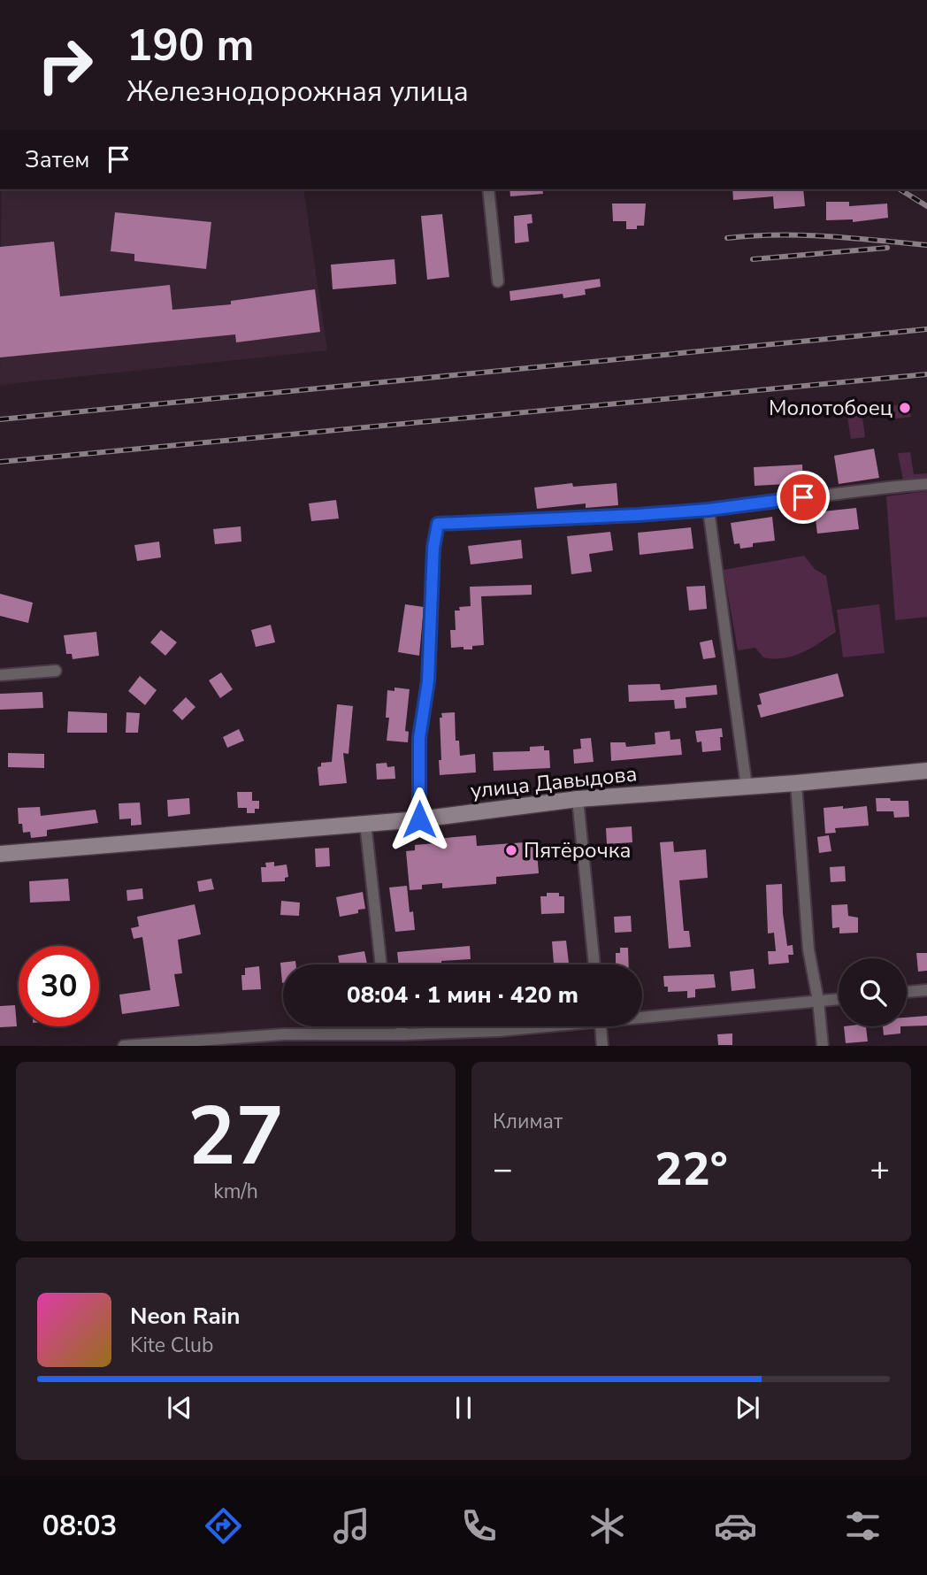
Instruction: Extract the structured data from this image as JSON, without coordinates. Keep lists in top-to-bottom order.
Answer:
{
  "streets": {
    "main road": ["улица Давыдова"]
  },
  "places": ["Молотобоец", "Пятёрочка"],
  "page": {
    "turn": ["190 m", "Железнодорожная улица"],
    "then": "Затем",
    "limit": "30",
    "trip": "08:04 · 1 мин · 420 m",
    "tile": [
      ["27", "km/h"],
      "Климат"
    ],
    "heat": ["−", "22°", "+"],
    "song": ["Neon Rain", "Kite Club"],
    "tabs": "08:03"
  }
}
